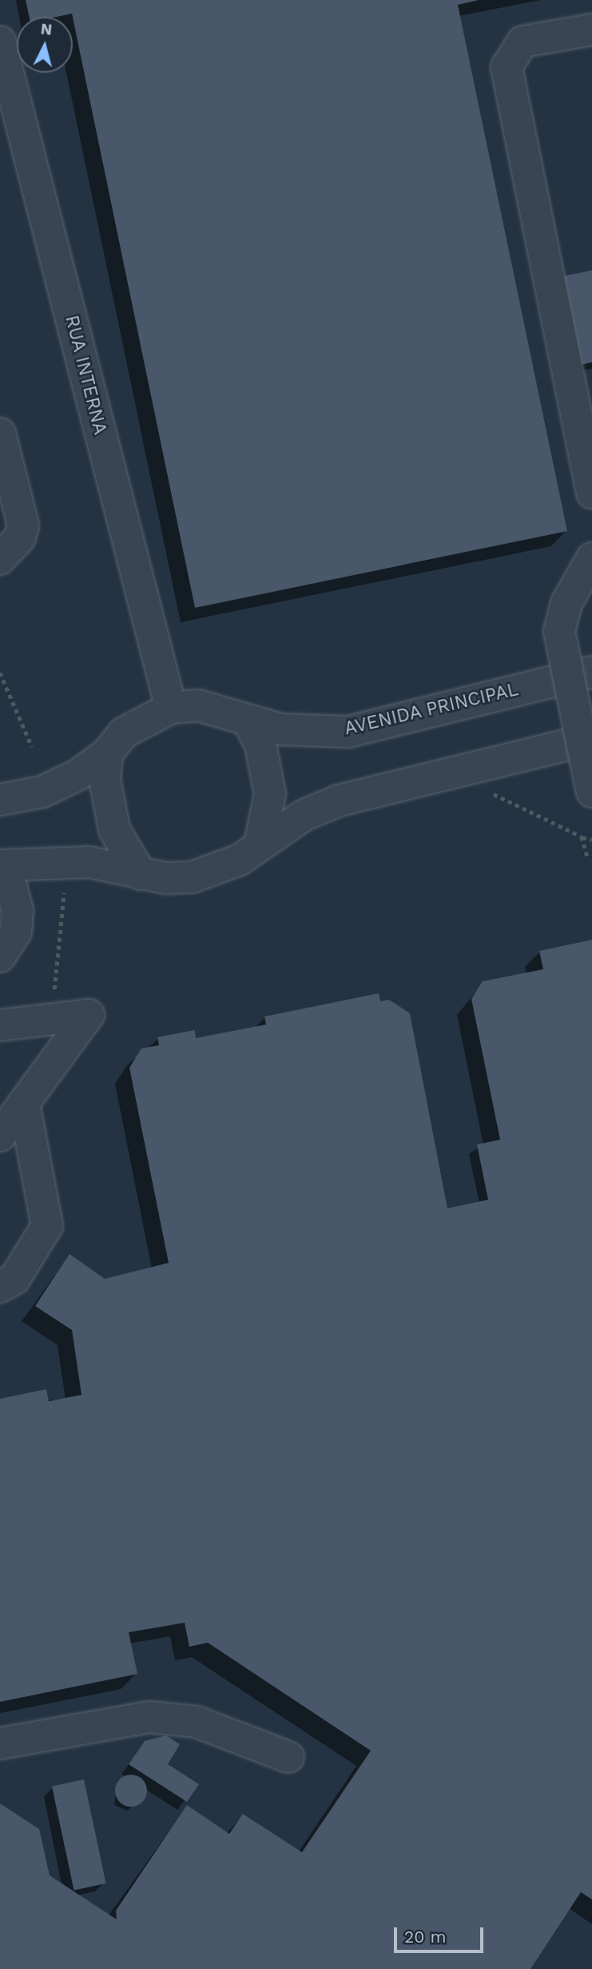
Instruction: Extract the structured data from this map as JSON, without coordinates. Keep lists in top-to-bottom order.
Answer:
{
  "streets": {
    "street": ["RUA INTERNA", "AVENIDA PRINCIPAL"]
  },
  "crossings": [
    ["RUA INTERNA", "AVENIDA PRINCIPAL"]
  ],
  "scale_bar": "20 m",
  "north": "top"
}
